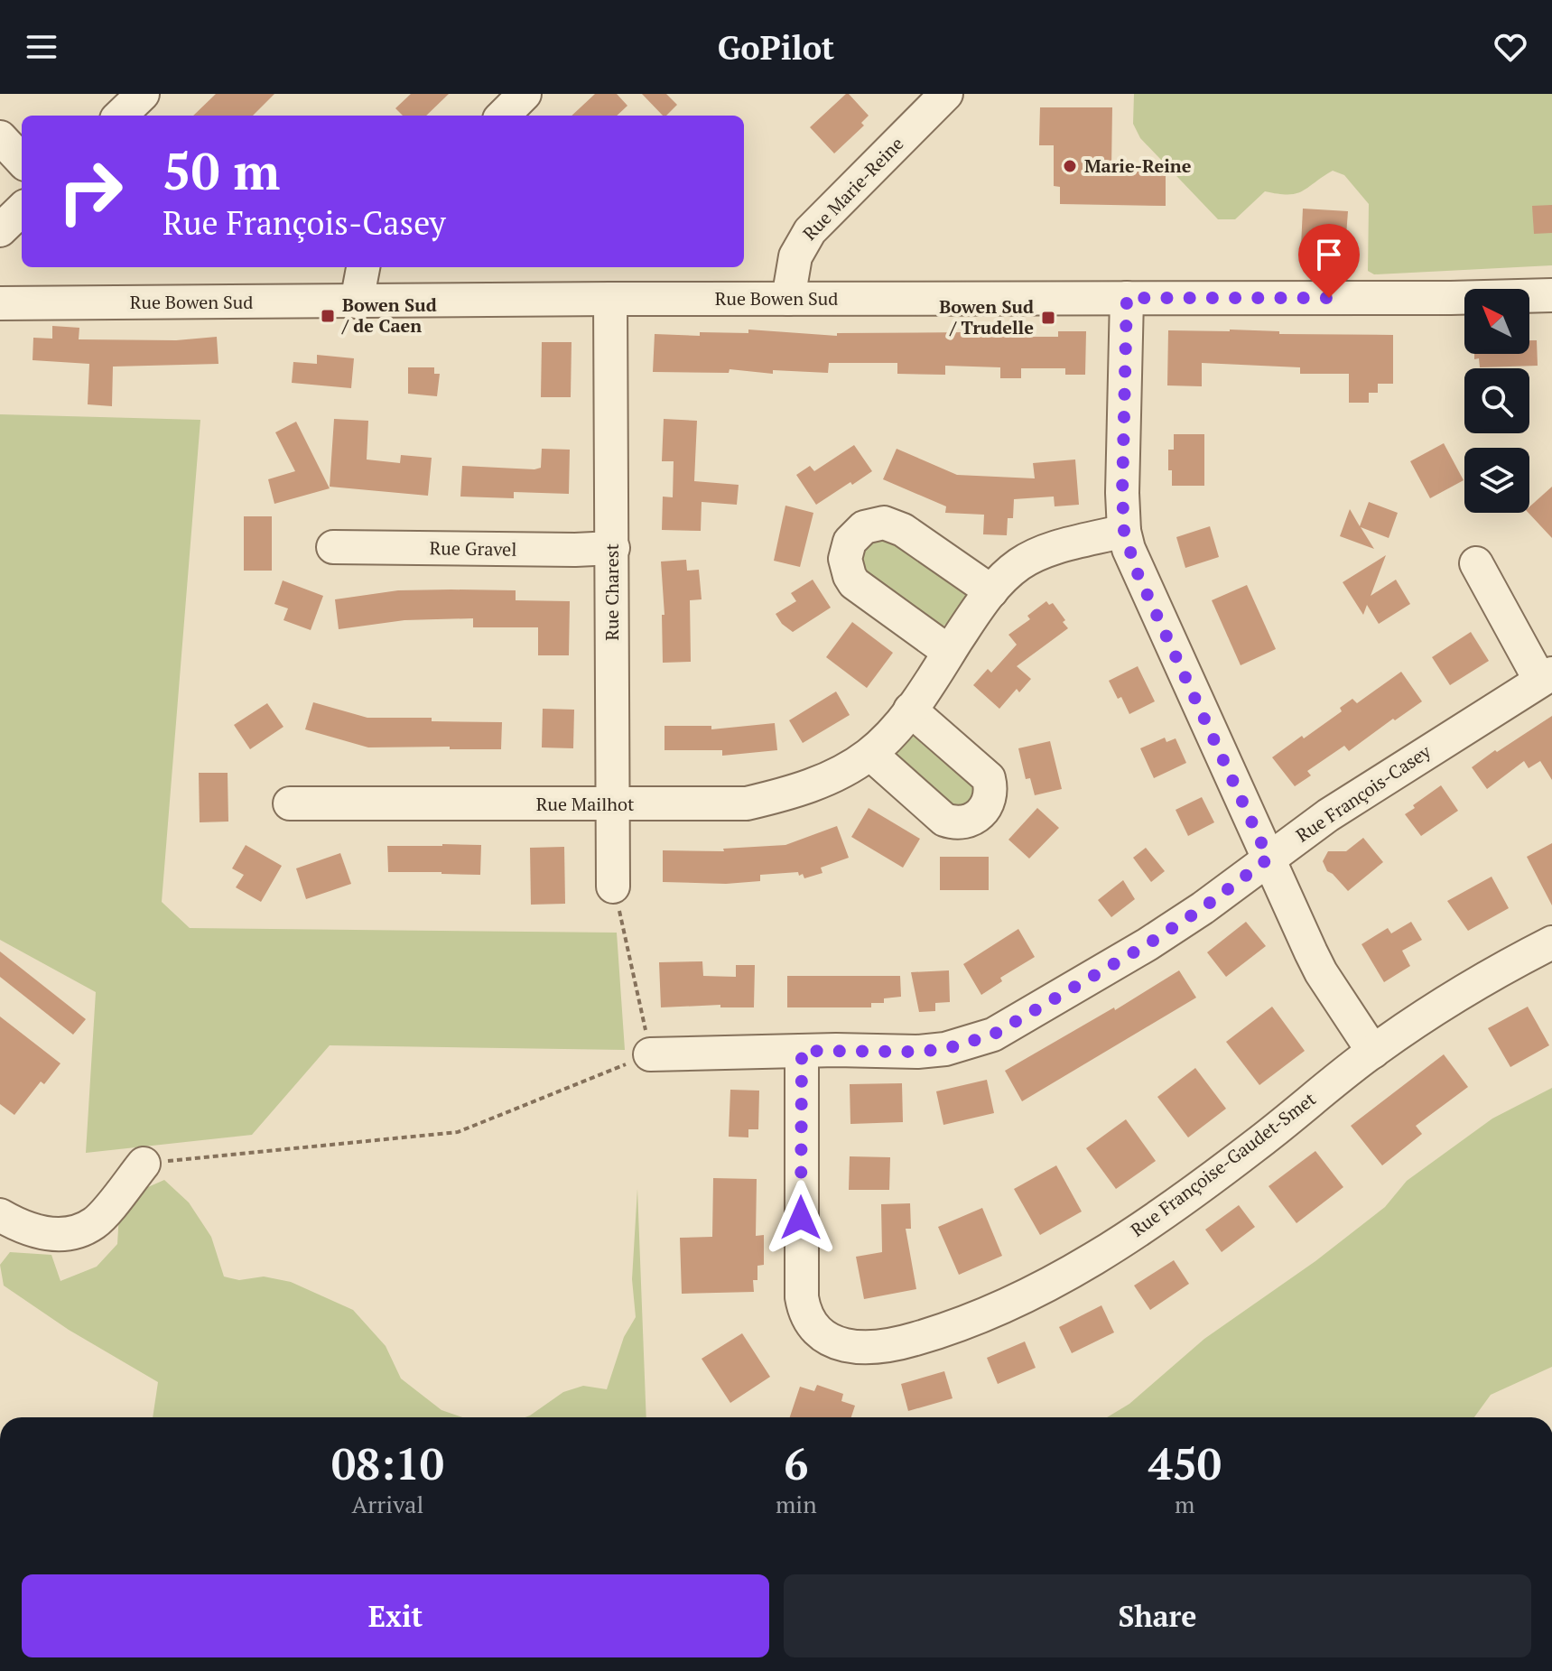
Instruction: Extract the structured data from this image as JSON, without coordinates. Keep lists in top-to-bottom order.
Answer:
{
  "streets": {
    "street": [
      "Rue Marie-Reine",
      "Rue Bowen Sud",
      "Rue Gravel",
      "Rue Charest",
      "Rue François-Casey",
      "Rue Mailhot",
      "Rue Françoise-Gaudet-Smet"
    ]
  },
  "crossings": [
    ["Rue Marie-Reine", "Rue Bowen Sud"],
    ["Rue Bowen Sud", "Rue Charest"],
    ["Rue Gravel", "Rue Charest"],
    ["Rue Charest", "Rue Mailhot"],
    ["Rue François-Casey", "Rue Françoise-Gaudet-Smet"]
  ],
  "places": {
    "other": ["Marie-Reine"],
    "transit": ["Bowen Sud / de Caen", "Bowen Sud / Trudelle"]
  },
  "north": "top left",
  "page": {
    "header": "GoPilot",
    "turn": ["50 m", "Rue François-Casey"],
    "eta": [
      "08:10",
      "Arrival",
      "6",
      "min",
      "450",
      "m"
    ],
    "buttons": ["Exit", "Share"]
  }
}
